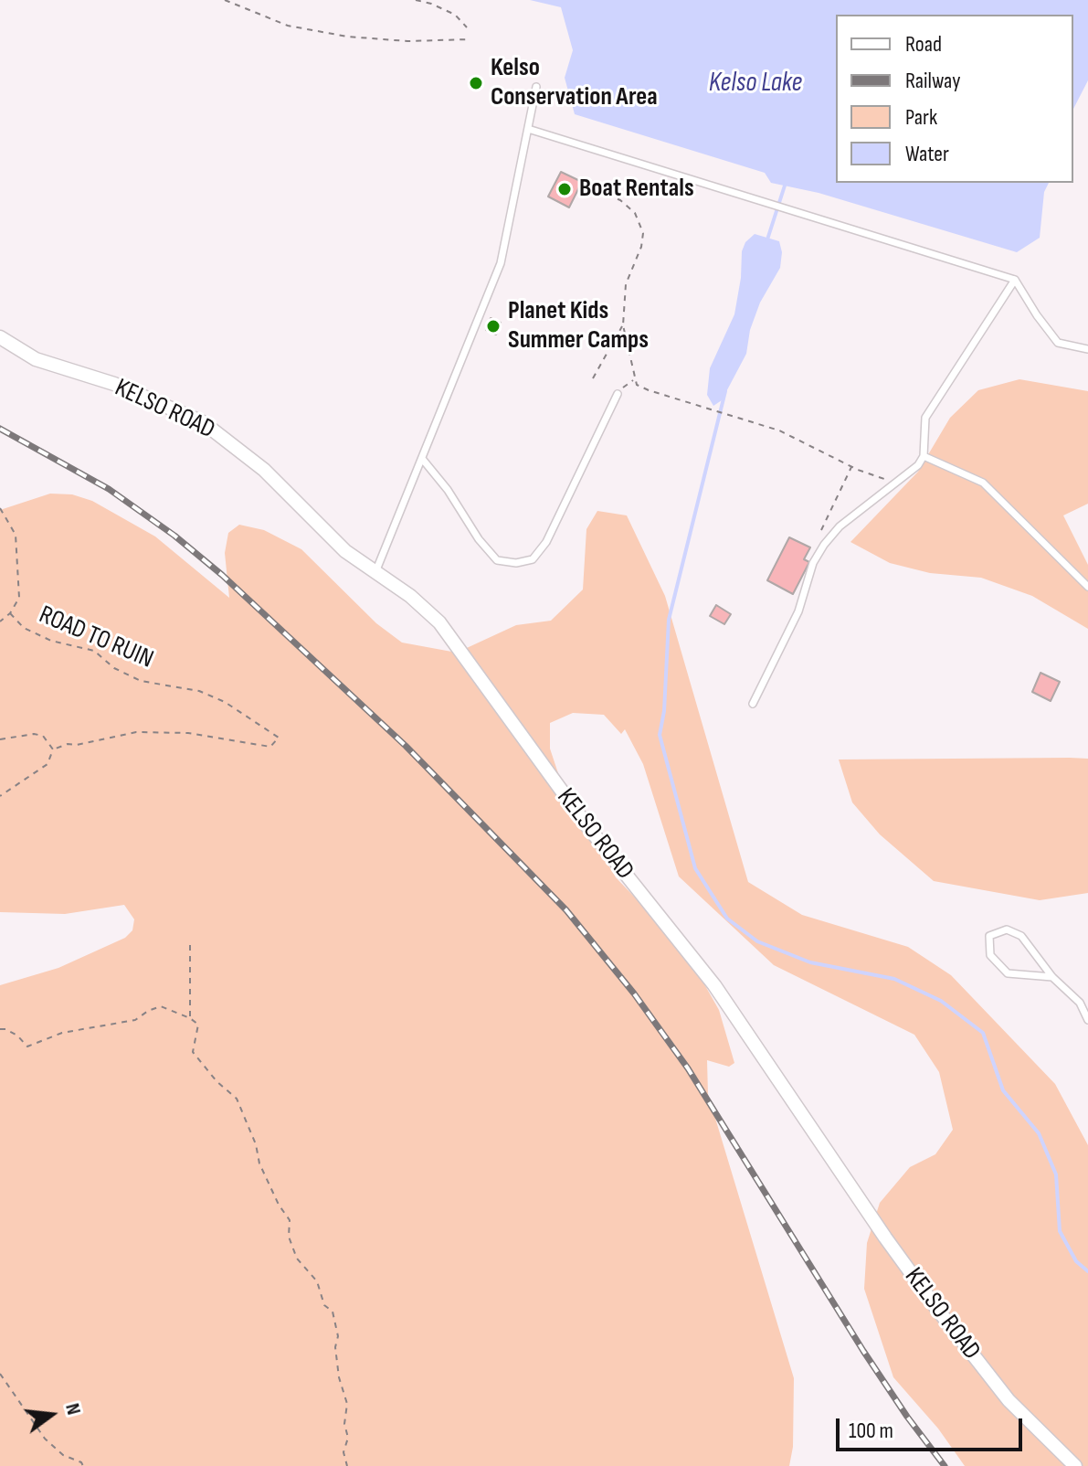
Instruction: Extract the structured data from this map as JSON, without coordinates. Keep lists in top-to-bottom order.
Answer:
{
  "streets": {
    "street": ["KELSO ROAD"],
    "path": ["ROAD TO RUIN"]
  },
  "water": ["Kelso Lake"],
  "places": ["Kelso Conservation Area", "Boat Rentals", "Planet Kids Summer Camps"],
  "legend": [
    "Road",
    "Railway",
    "Park",
    "Water"
  ],
  "scale_bar": "100 m",
  "north": "right"
}
